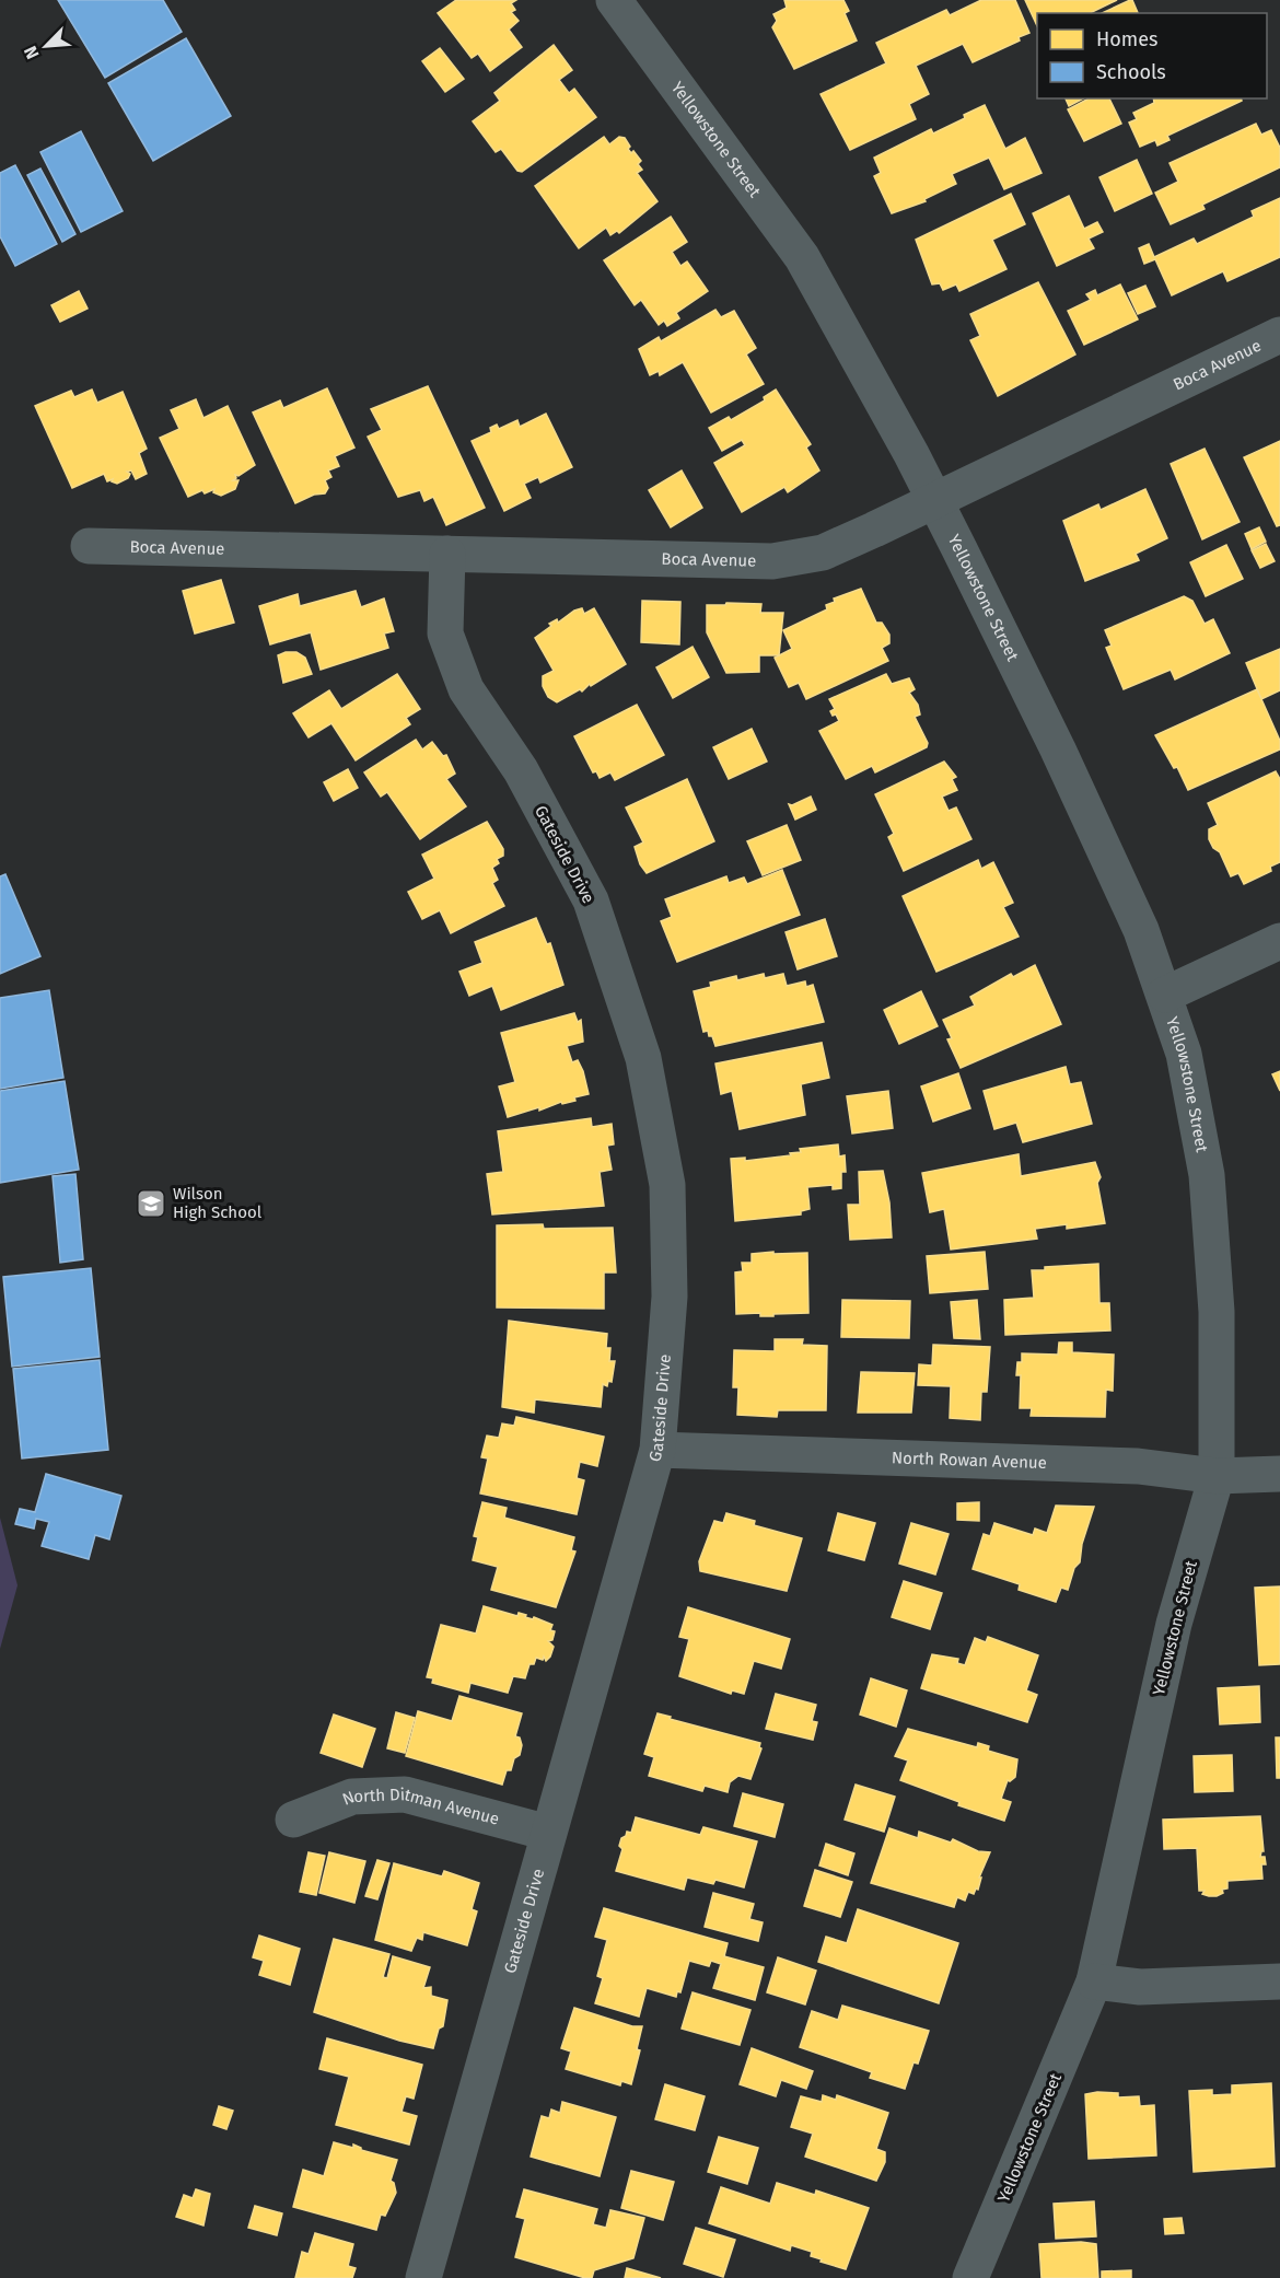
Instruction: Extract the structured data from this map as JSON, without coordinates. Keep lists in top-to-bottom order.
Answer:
{
  "streets": {
    "street": [
      "Yellowstone Street",
      "Boca Avenue",
      "Gateside Drive",
      "North Rowan Avenue",
      "North Ditman Avenue"
    ]
  },
  "crossings": [
    ["Yellowstone Street", "Boca Avenue"],
    ["Yellowstone Street", "North Rowan Avenue"],
    ["Boca Avenue", "Gateside Drive"],
    ["Gateside Drive", "North Rowan Avenue"],
    ["Gateside Drive", "North Ditman Avenue"]
  ],
  "places": {
    "school or university": ["Wilson High School"]
  },
  "legend": ["Homes", "Schools"],
  "north": "bottom left"
}
